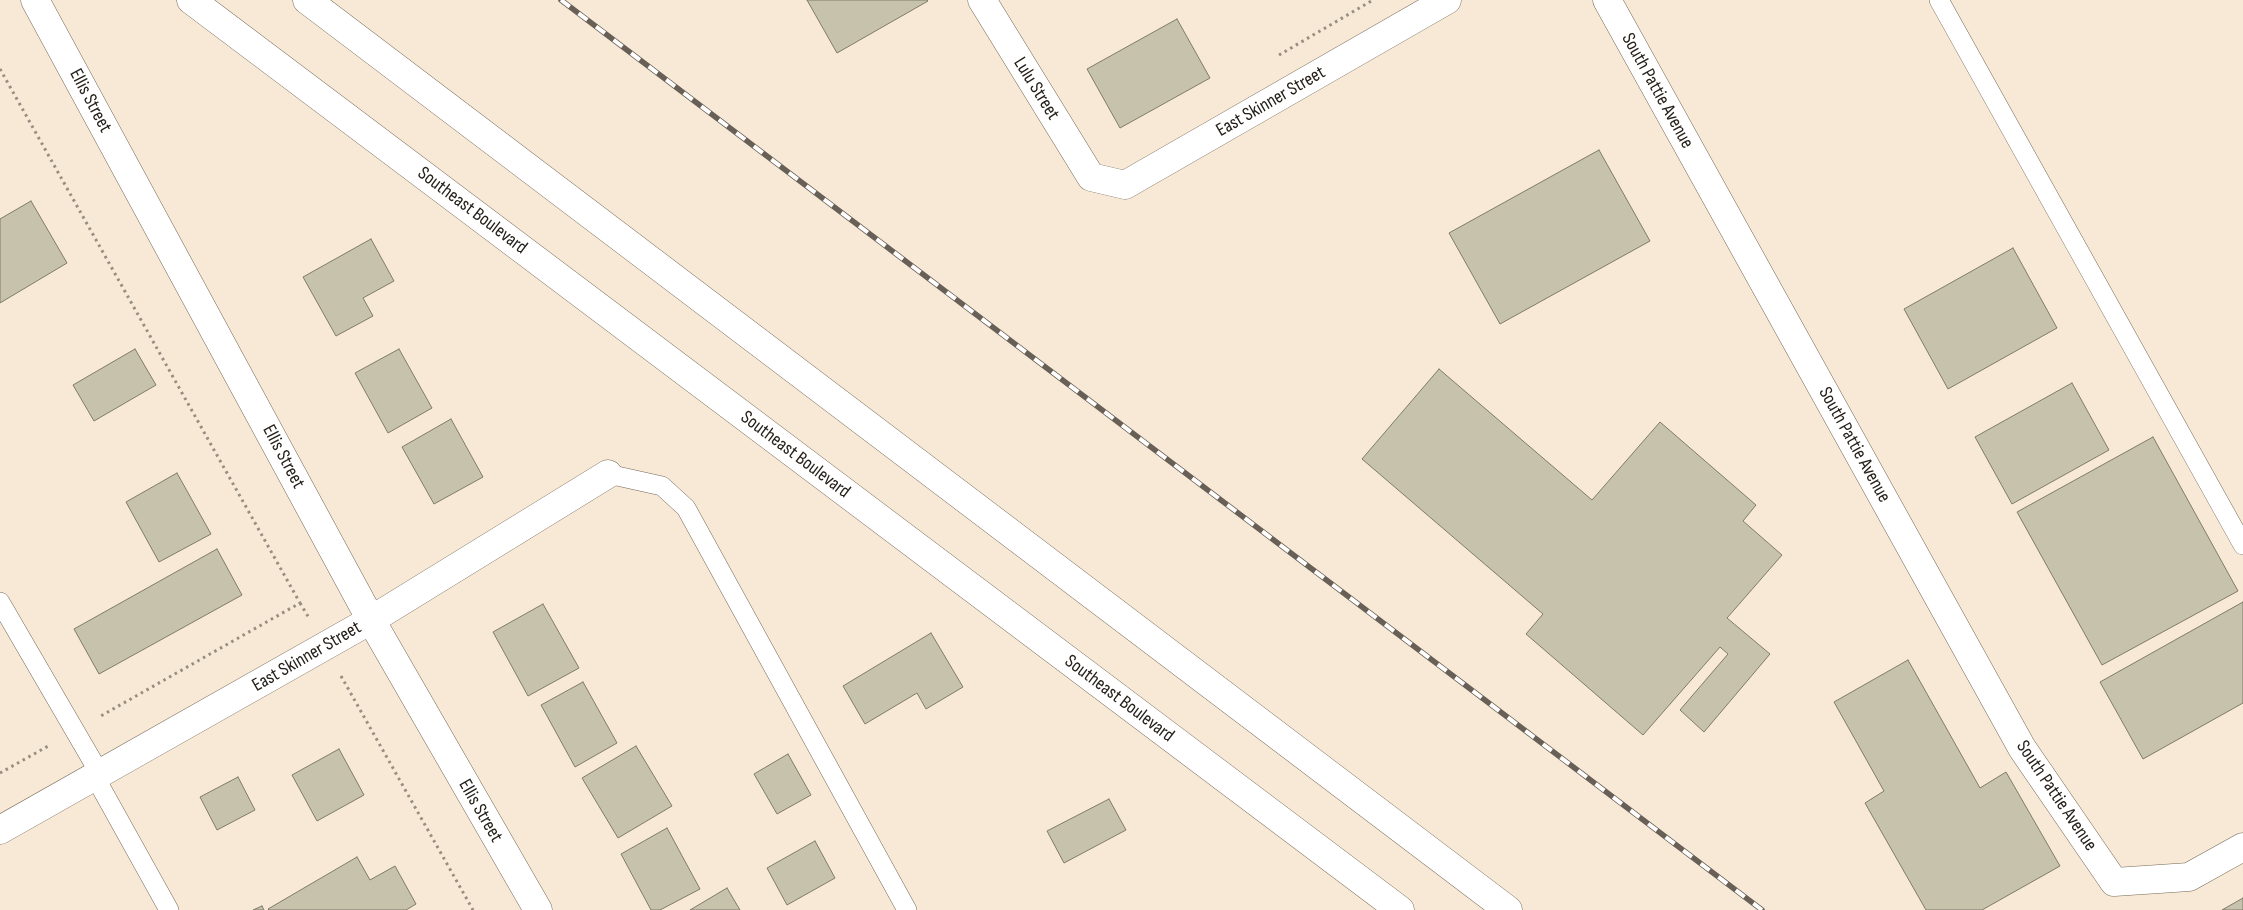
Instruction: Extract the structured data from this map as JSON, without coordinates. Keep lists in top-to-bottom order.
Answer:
{
  "streets": {
    "street": [
      "Lulu Street",
      "South Pattie Avenue",
      "Ellis Street",
      "East Skinner Street",
      "Southeast Boulevard"
    ]
  },
  "crossings": [
    ["Lulu Street", "East Skinner Street"],
    ["Ellis Street", "East Skinner Street"]
  ]
}
